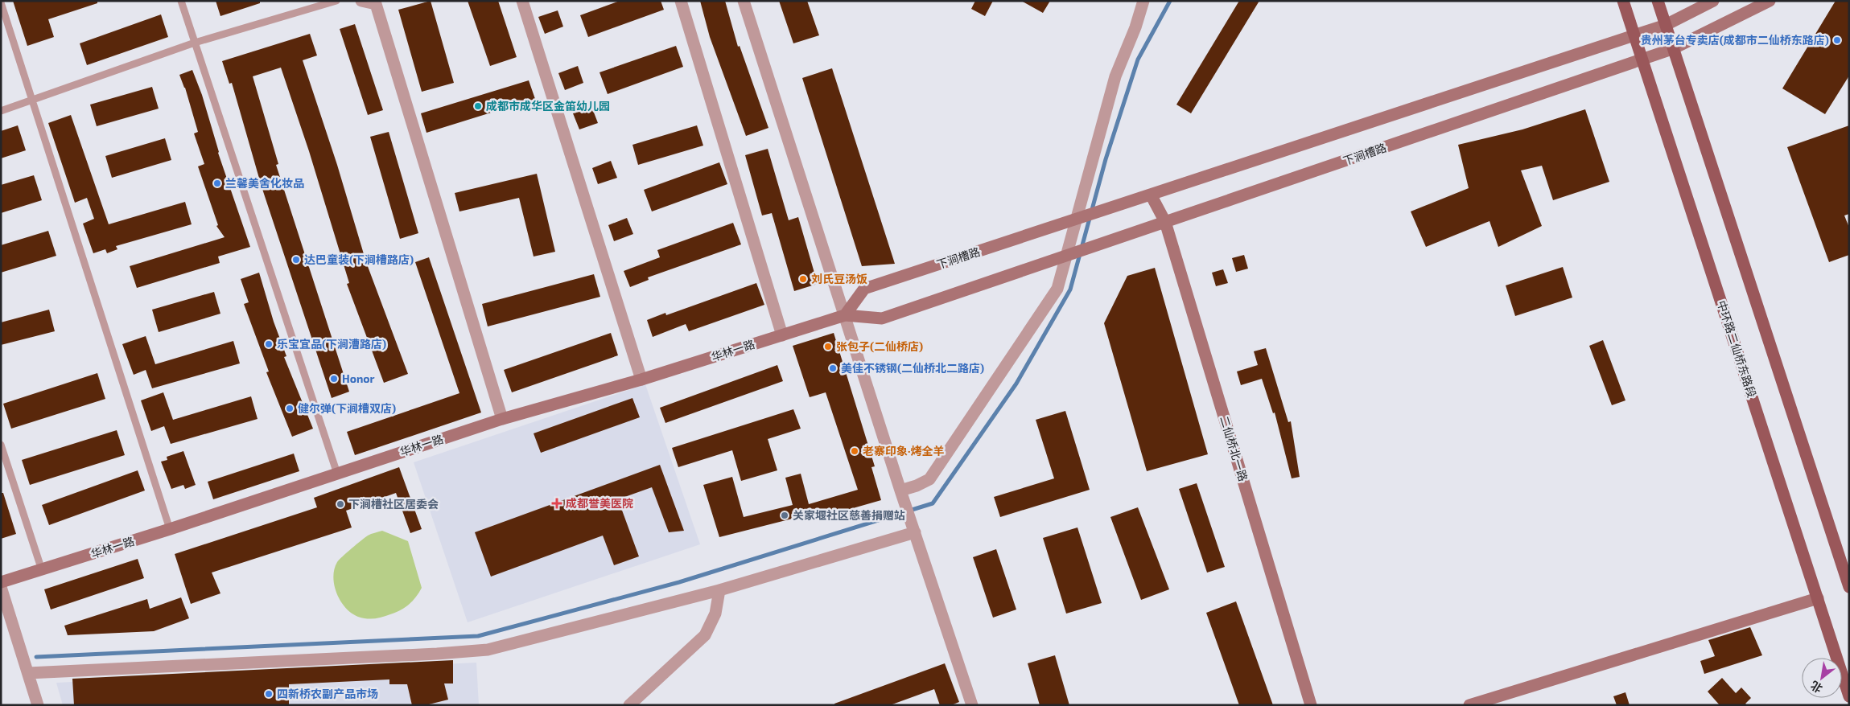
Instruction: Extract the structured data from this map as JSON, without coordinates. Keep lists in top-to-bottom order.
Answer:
{
  "streets": {
    "main road": ["中环路二仙桥东路段"],
    "street": ["下涧槽路", "华林一路", "二仙桥北一路"]
  },
  "crossings": [
    ["下涧槽路", "中环路二仙桥东路段"],
    ["下涧槽路", "华林一路"],
    ["下涧槽路", "二仙桥北一路"]
  ],
  "places": {
    "other": [
      "贵州茅台专卖店(成都市二仙桥东路店)",
      "成都市成华区金笛幼儿园",
      "兰馨美舍化妆品",
      "达巴童装(下涧槽路店)",
      "刘氏豆汤饭",
      "乐宝宜品(下涧漕路店)",
      "张包子(二仙桥店)",
      "美佳不锈钢(二仙桥北二路店)",
      "Honor",
      "健尔弹(下涧槽双店)",
      "老寨印象·烤全羊",
      "下涧槽社区居委会",
      "关家堰社区慈善捐赠站",
      "四新桥农副产品市场"
    ],
    "health": ["成都誉美医院"]
  },
  "north": "bottom left"
}
